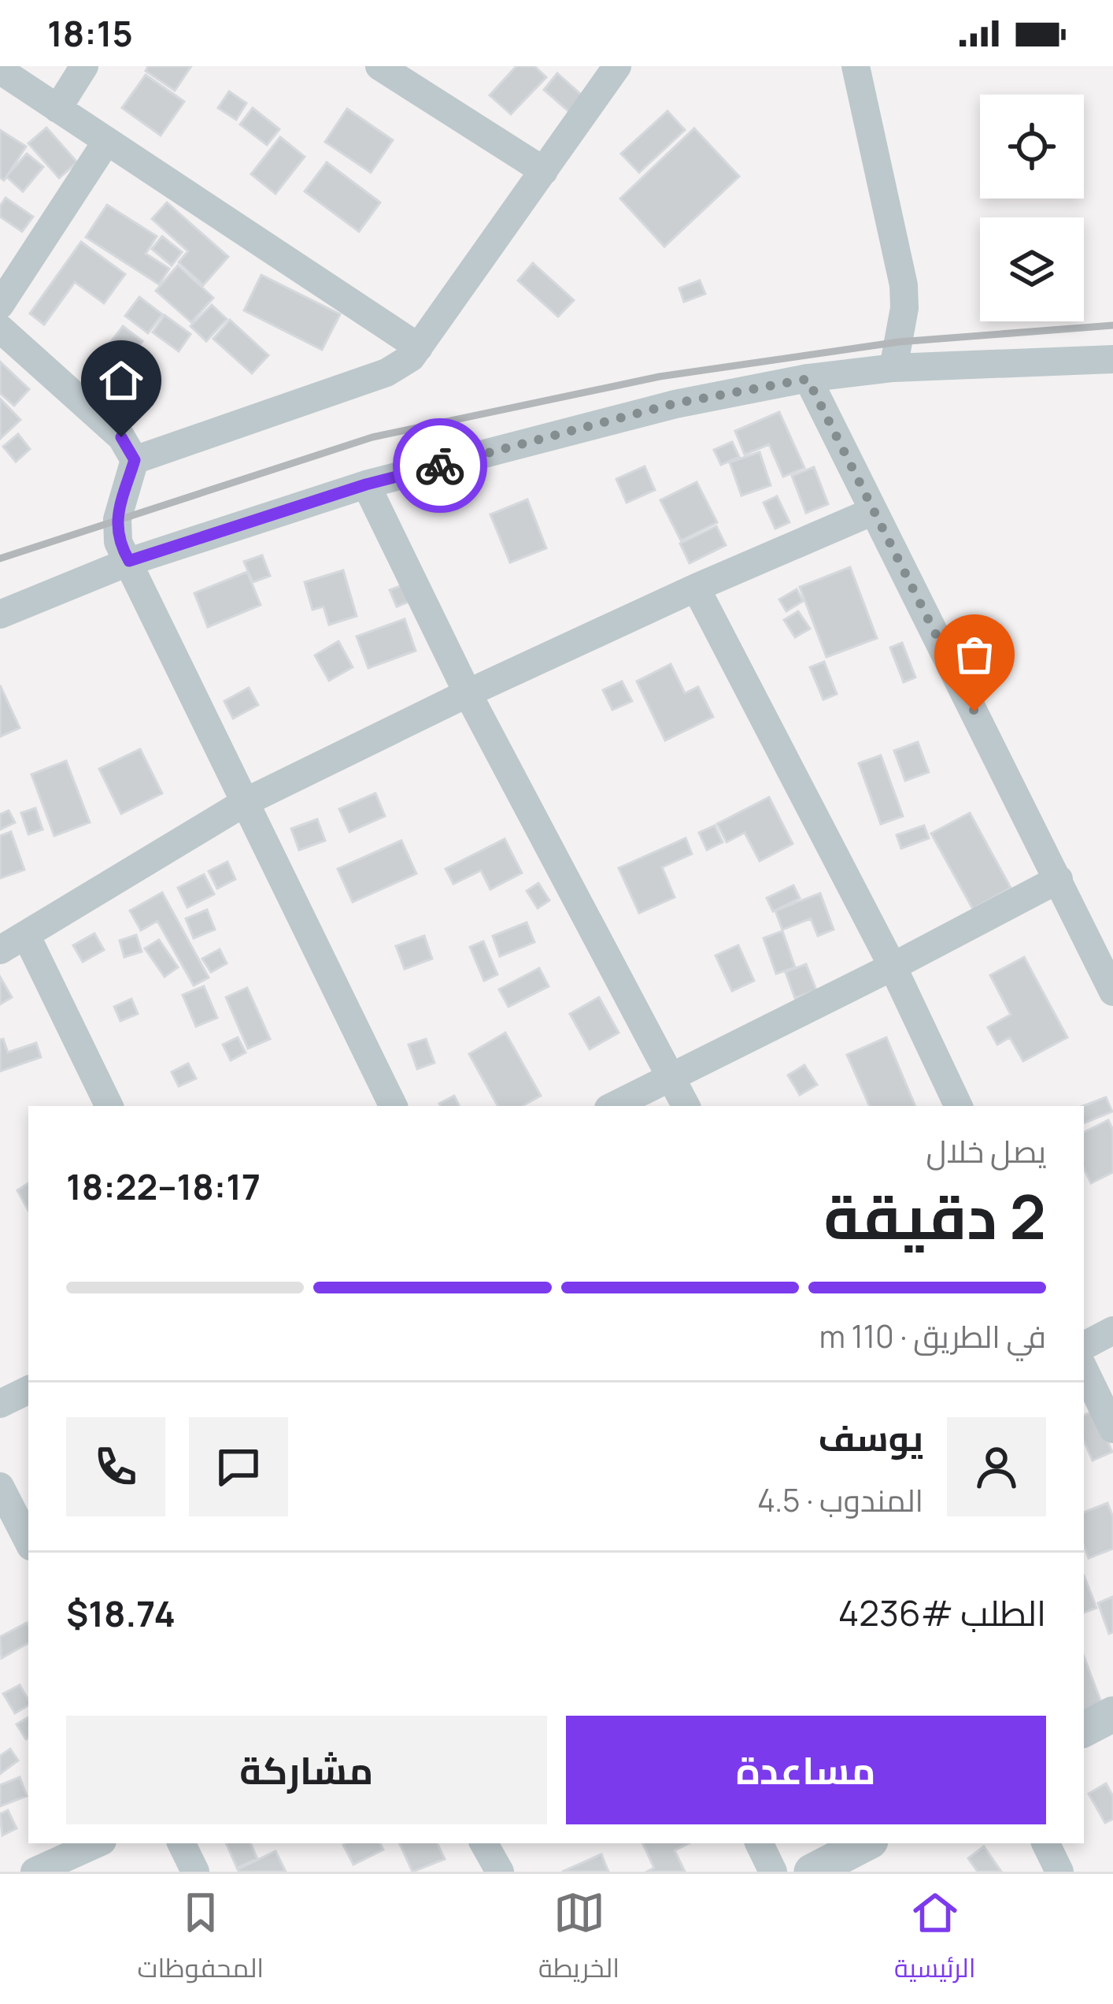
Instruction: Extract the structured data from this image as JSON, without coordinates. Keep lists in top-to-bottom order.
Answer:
{
  "page": {
    "status": "18:15",
    "heading": ["2 دقيقة", "يصل خلال", "18:17–18:22"],
    "panel": [
      "يوسف",
      "المندوب · 4.5",
      "الطلب #4236",
      "$18.74"
    ],
    "bar": "في الطريق · 110 m",
    "buttons": ["مساعدة", "مشاركة"],
    "tabs": ["الرئيسية", "الخريطة", "المحفوظات"]
  }
}
